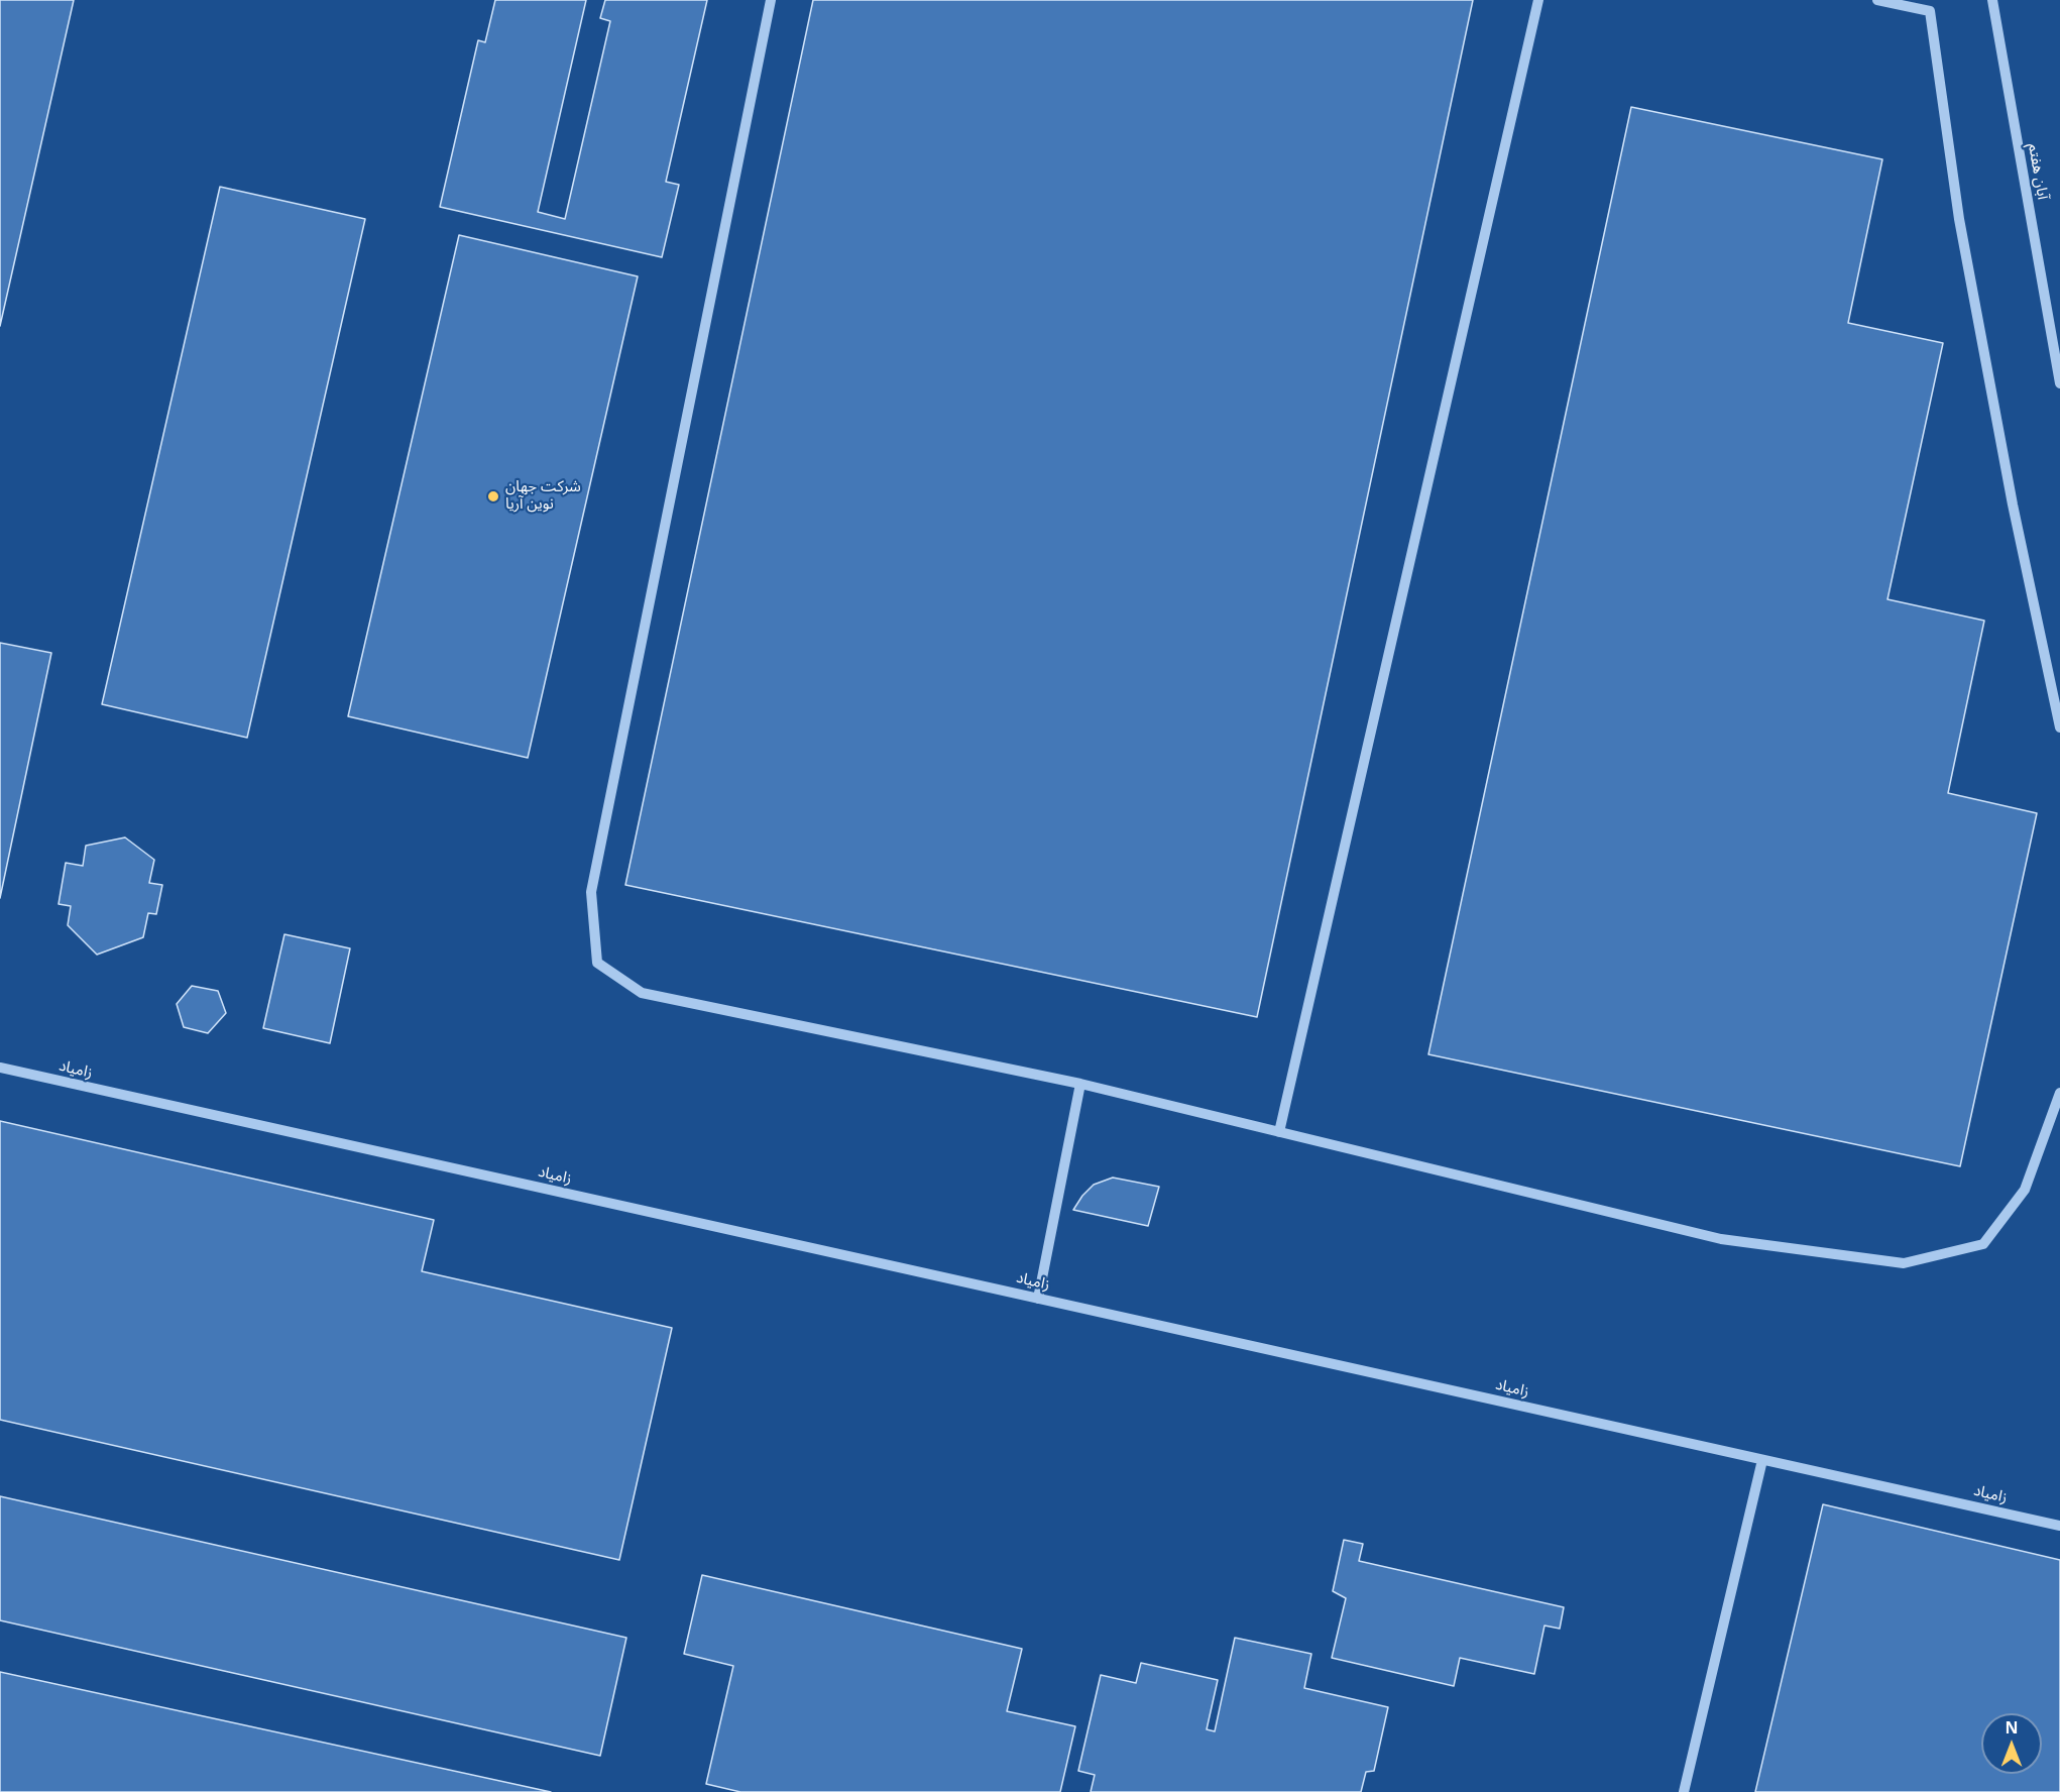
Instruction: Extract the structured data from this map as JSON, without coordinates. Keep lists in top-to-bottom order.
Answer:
{
  "streets": {
    "street": ["آبان هفتم", "زامیاد"]
  },
  "places": ["شرکت جهان نوین آریا"],
  "north": "top"
}
